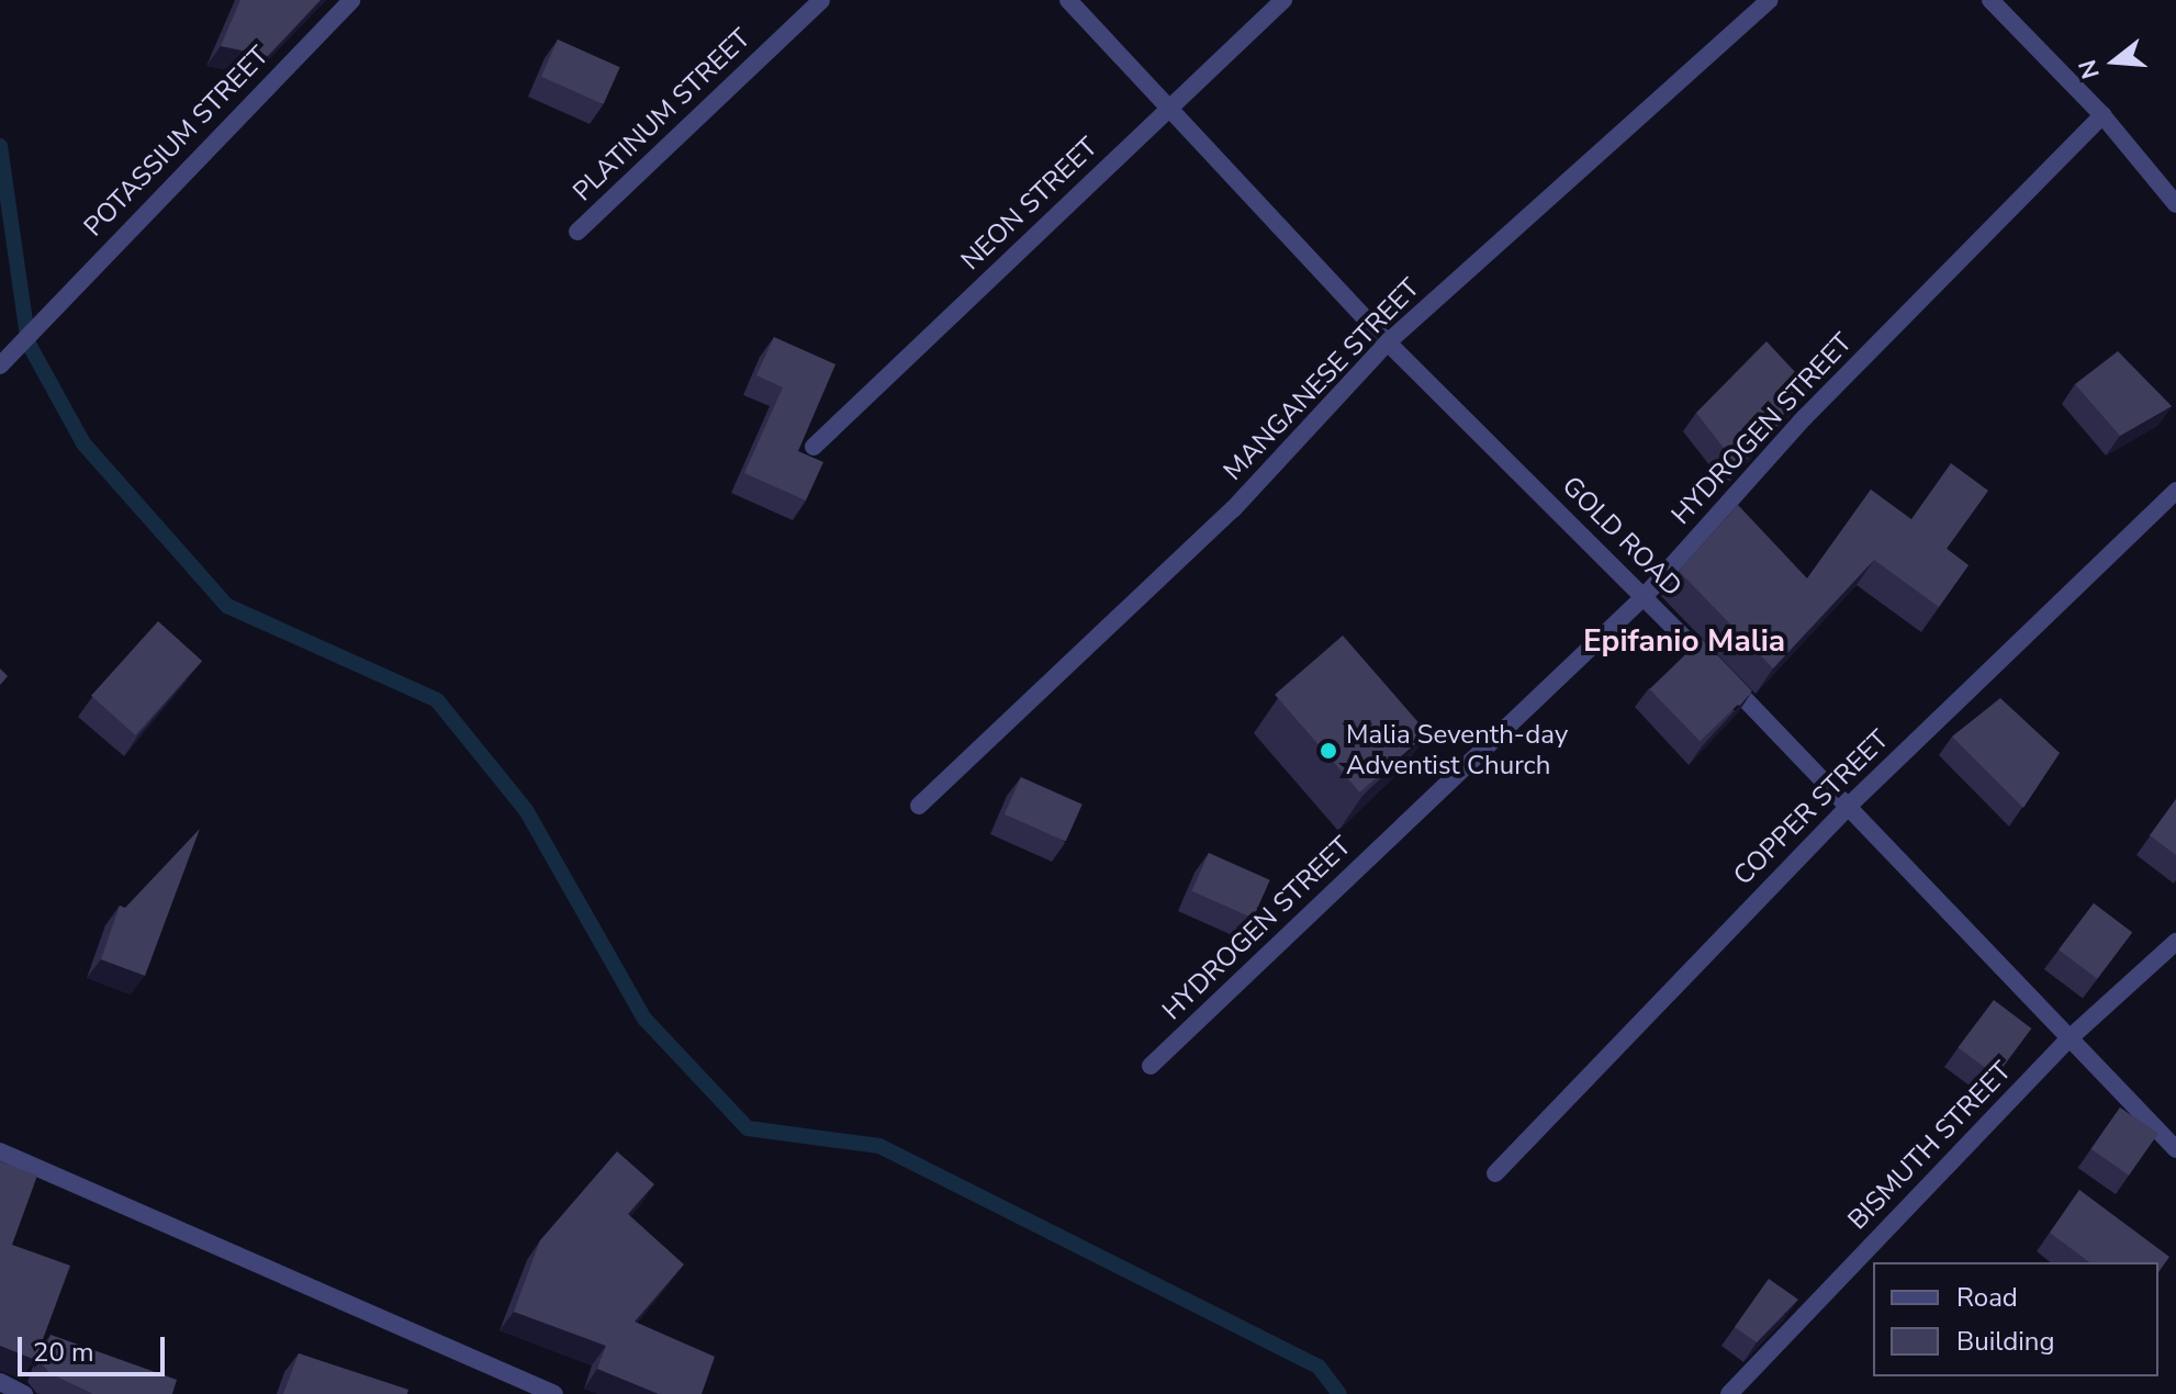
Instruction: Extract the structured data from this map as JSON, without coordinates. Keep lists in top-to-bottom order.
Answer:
{
  "streets": {
    "street": [
      "PLATINUM STREET",
      "POTASSIUM STREET",
      "NEON STREET",
      "MANGANESE STREET",
      "HYDROGEN STREET",
      "GOLD ROAD",
      "COPPER STREET",
      "BISMUTH STREET"
    ]
  },
  "crossings": [
    ["NEON STREET", "GOLD ROAD"],
    ["MANGANESE STREET", "GOLD ROAD"],
    ["HYDROGEN STREET", "GOLD ROAD"],
    ["GOLD ROAD", "COPPER STREET"],
    ["GOLD ROAD", "BISMUTH STREET"]
  ],
  "districts": ["Epifanio Malia"],
  "places": ["Malia Seventh-day Adventist Church"],
  "legend": ["Road", "Building"],
  "scale_bar": "20 m",
  "north": "left"
}
